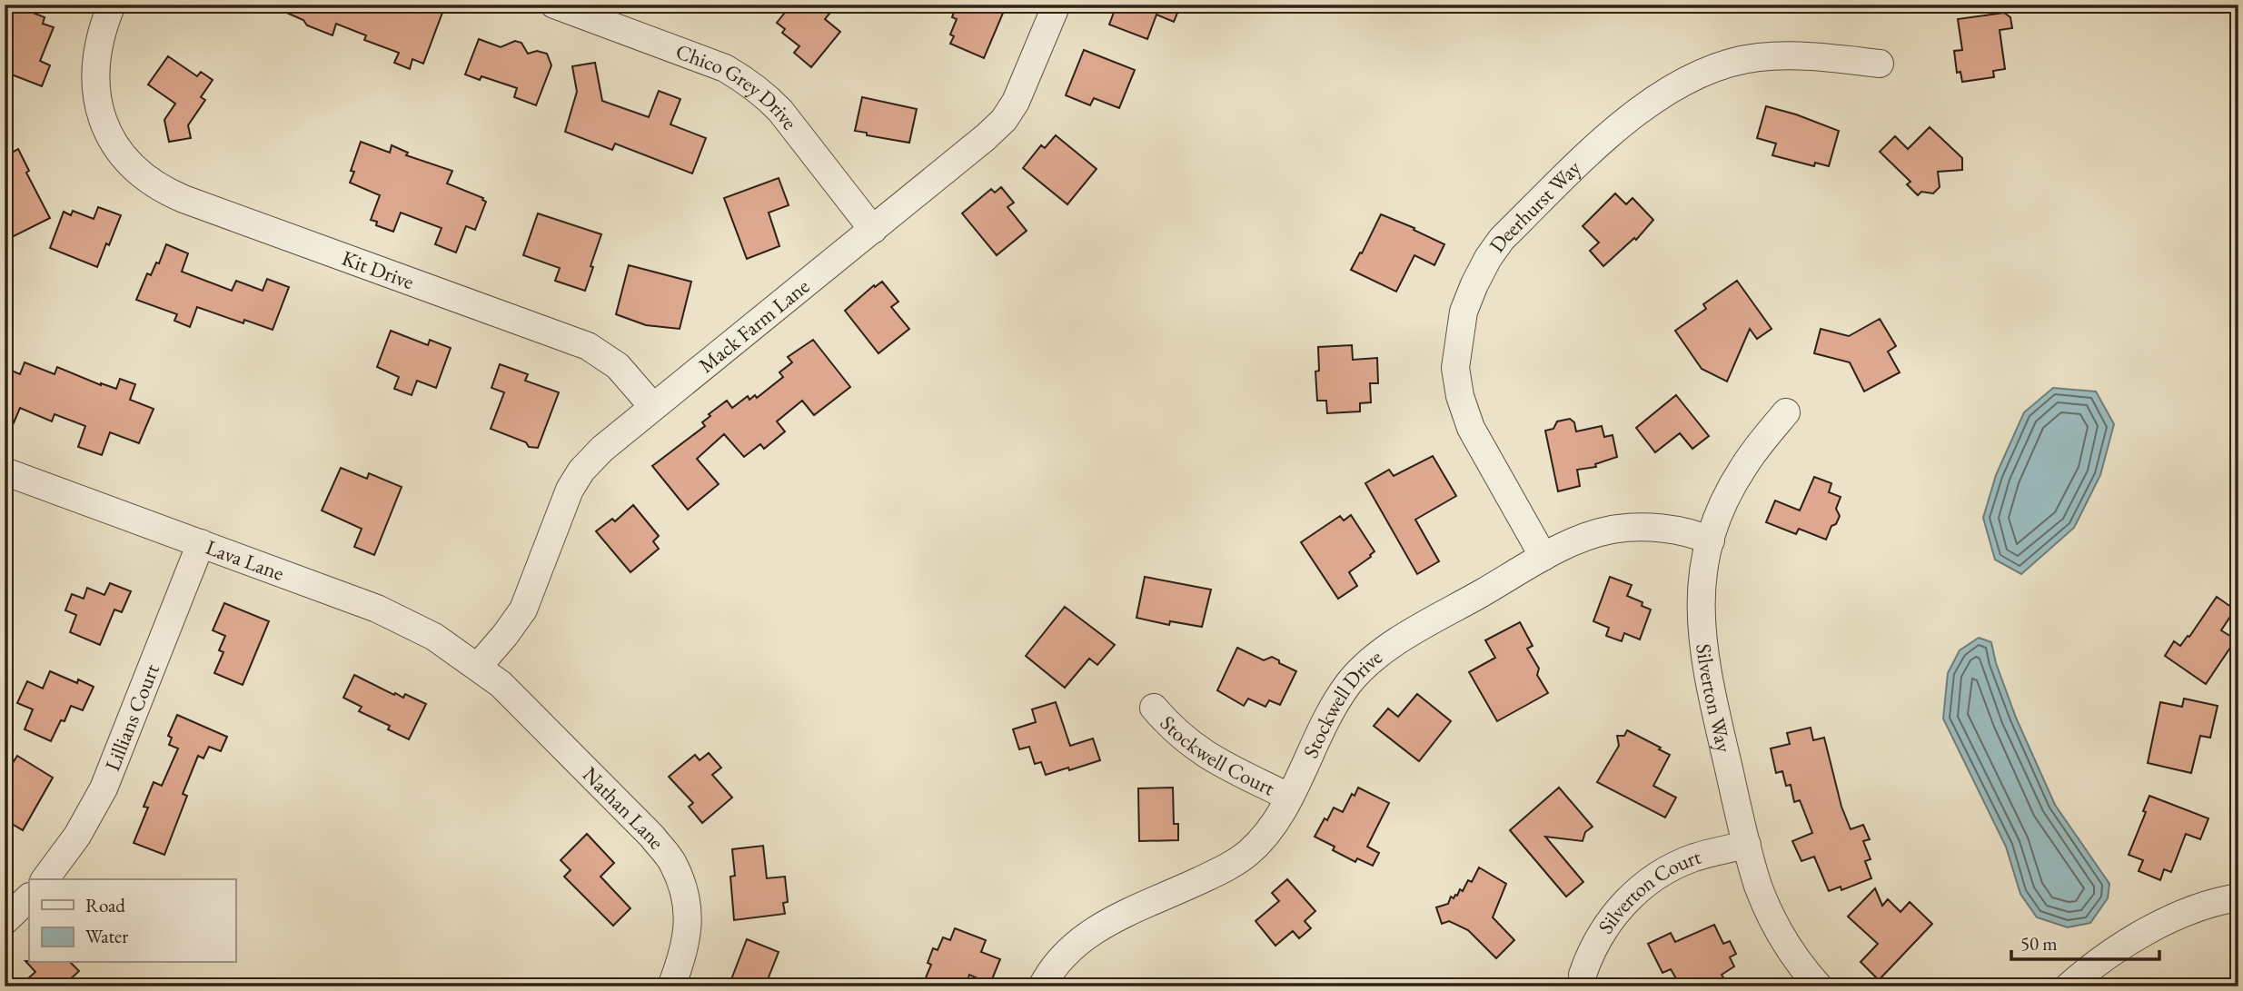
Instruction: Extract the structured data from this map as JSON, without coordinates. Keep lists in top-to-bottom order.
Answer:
{
  "streets": {
    "street": [
      "Chico Grey Drive",
      "Deerhurst Way",
      "Kit Drive",
      "Mack Farm Lane",
      "Lava Lane",
      "Silverton Way",
      "Stockwell Drive",
      "Lillians Court",
      "Stockwell Court",
      "Nathan Lane",
      "Silverton Court"
    ]
  },
  "crossings": [
    ["Chico Grey Drive", "Mack Farm Lane"],
    ["Deerhurst Way", "Stockwell Drive"],
    ["Kit Drive", "Mack Farm Lane"],
    ["Mack Farm Lane", "Lava Lane"],
    ["Mack Farm Lane", "Nathan Lane"],
    ["Lava Lane", "Lillians Court"],
    ["Lava Lane", "Nathan Lane"],
    ["Silverton Way", "Stockwell Drive"],
    ["Silverton Way", "Silverton Court"],
    ["Stockwell Drive", "Stockwell Court"]
  ],
  "legend": ["Road", "Water"],
  "scale_bar": "50 m"
}
